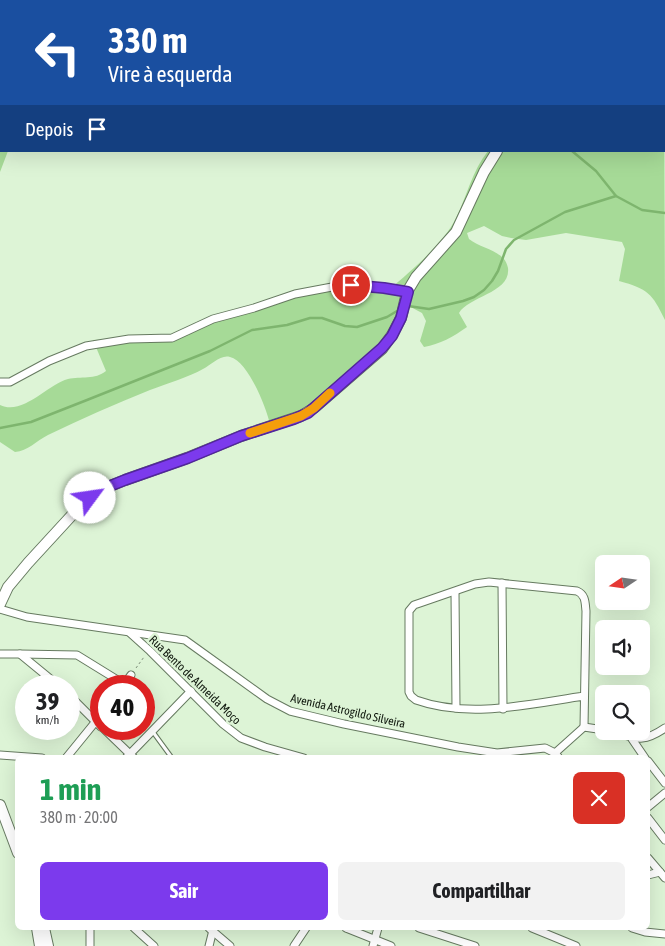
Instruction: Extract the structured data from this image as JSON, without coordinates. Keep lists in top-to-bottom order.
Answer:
{
  "streets": {
    "street": ["Rua Bento de Almeida Moço", "Avenida Astrogildo Silveira"]
  },
  "crossings": [
    ["Rua Bento de Almeida Moço", "Avenida Astrogildo Silveira"]
  ],
  "north": "left",
  "page": {
    "turn": ["330 m", "Vire à esquerda"],
    "then": "Depois",
    "speed": "39 km/h",
    "limit": "40",
    "heading": ["1 min", "380 m · 20:00"],
    "buttons": ["Sair", "Compartilhar"]
  }
}
